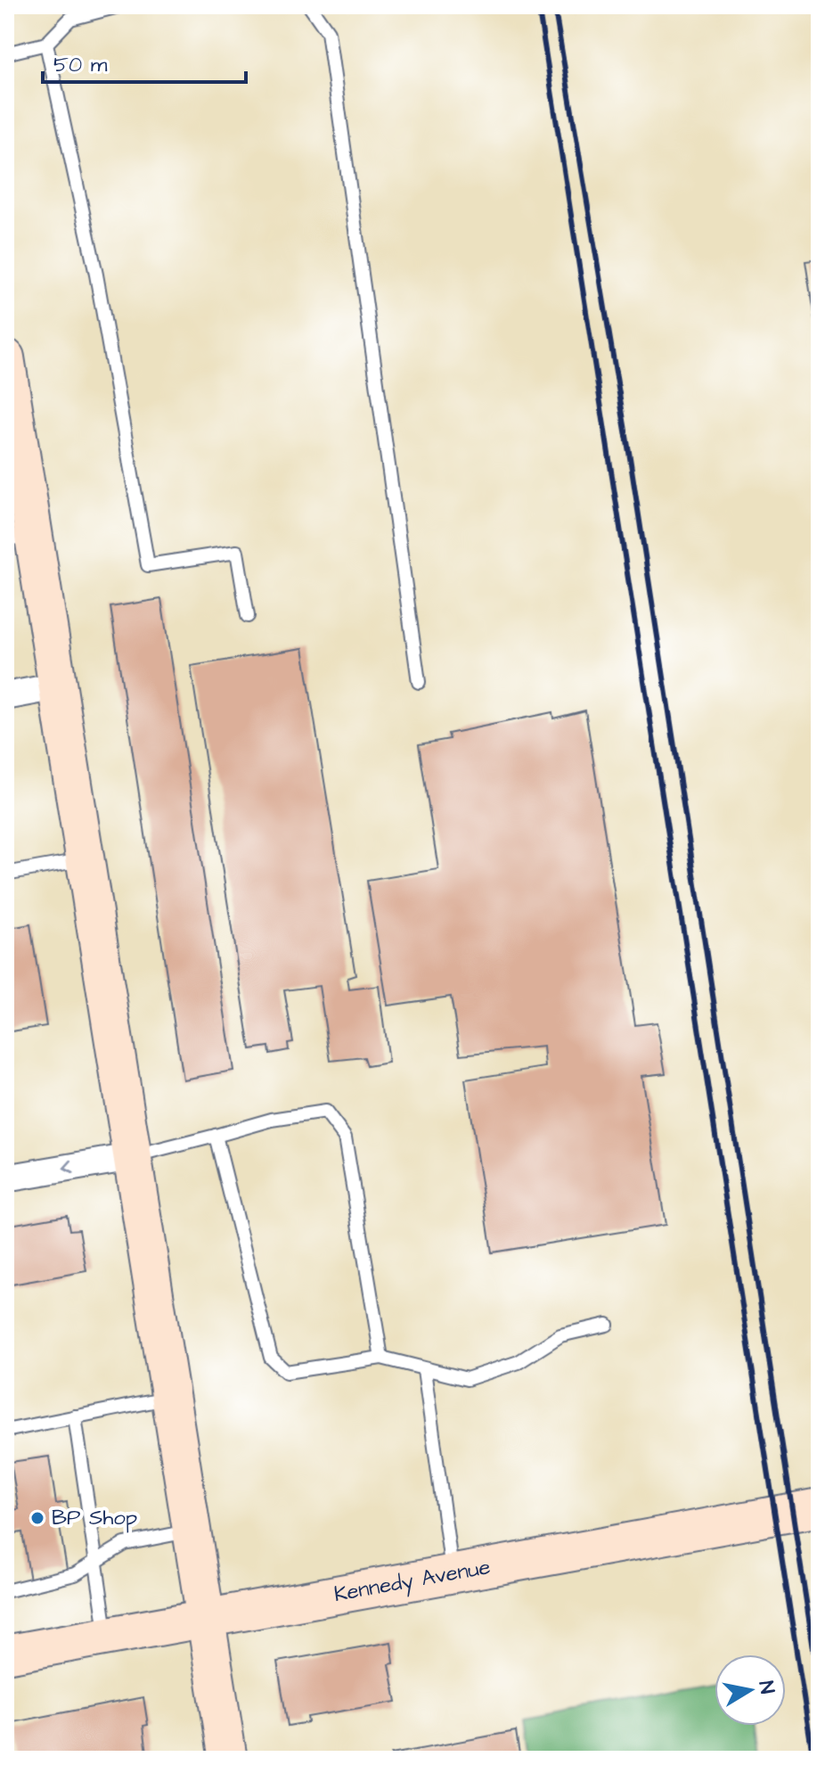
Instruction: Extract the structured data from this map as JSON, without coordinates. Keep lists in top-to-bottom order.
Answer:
{
  "streets": {
    "main road": ["Kennedy Avenue"]
  },
  "places": ["BP Shop"],
  "scale_bar": "50 m",
  "north": "right"
}
